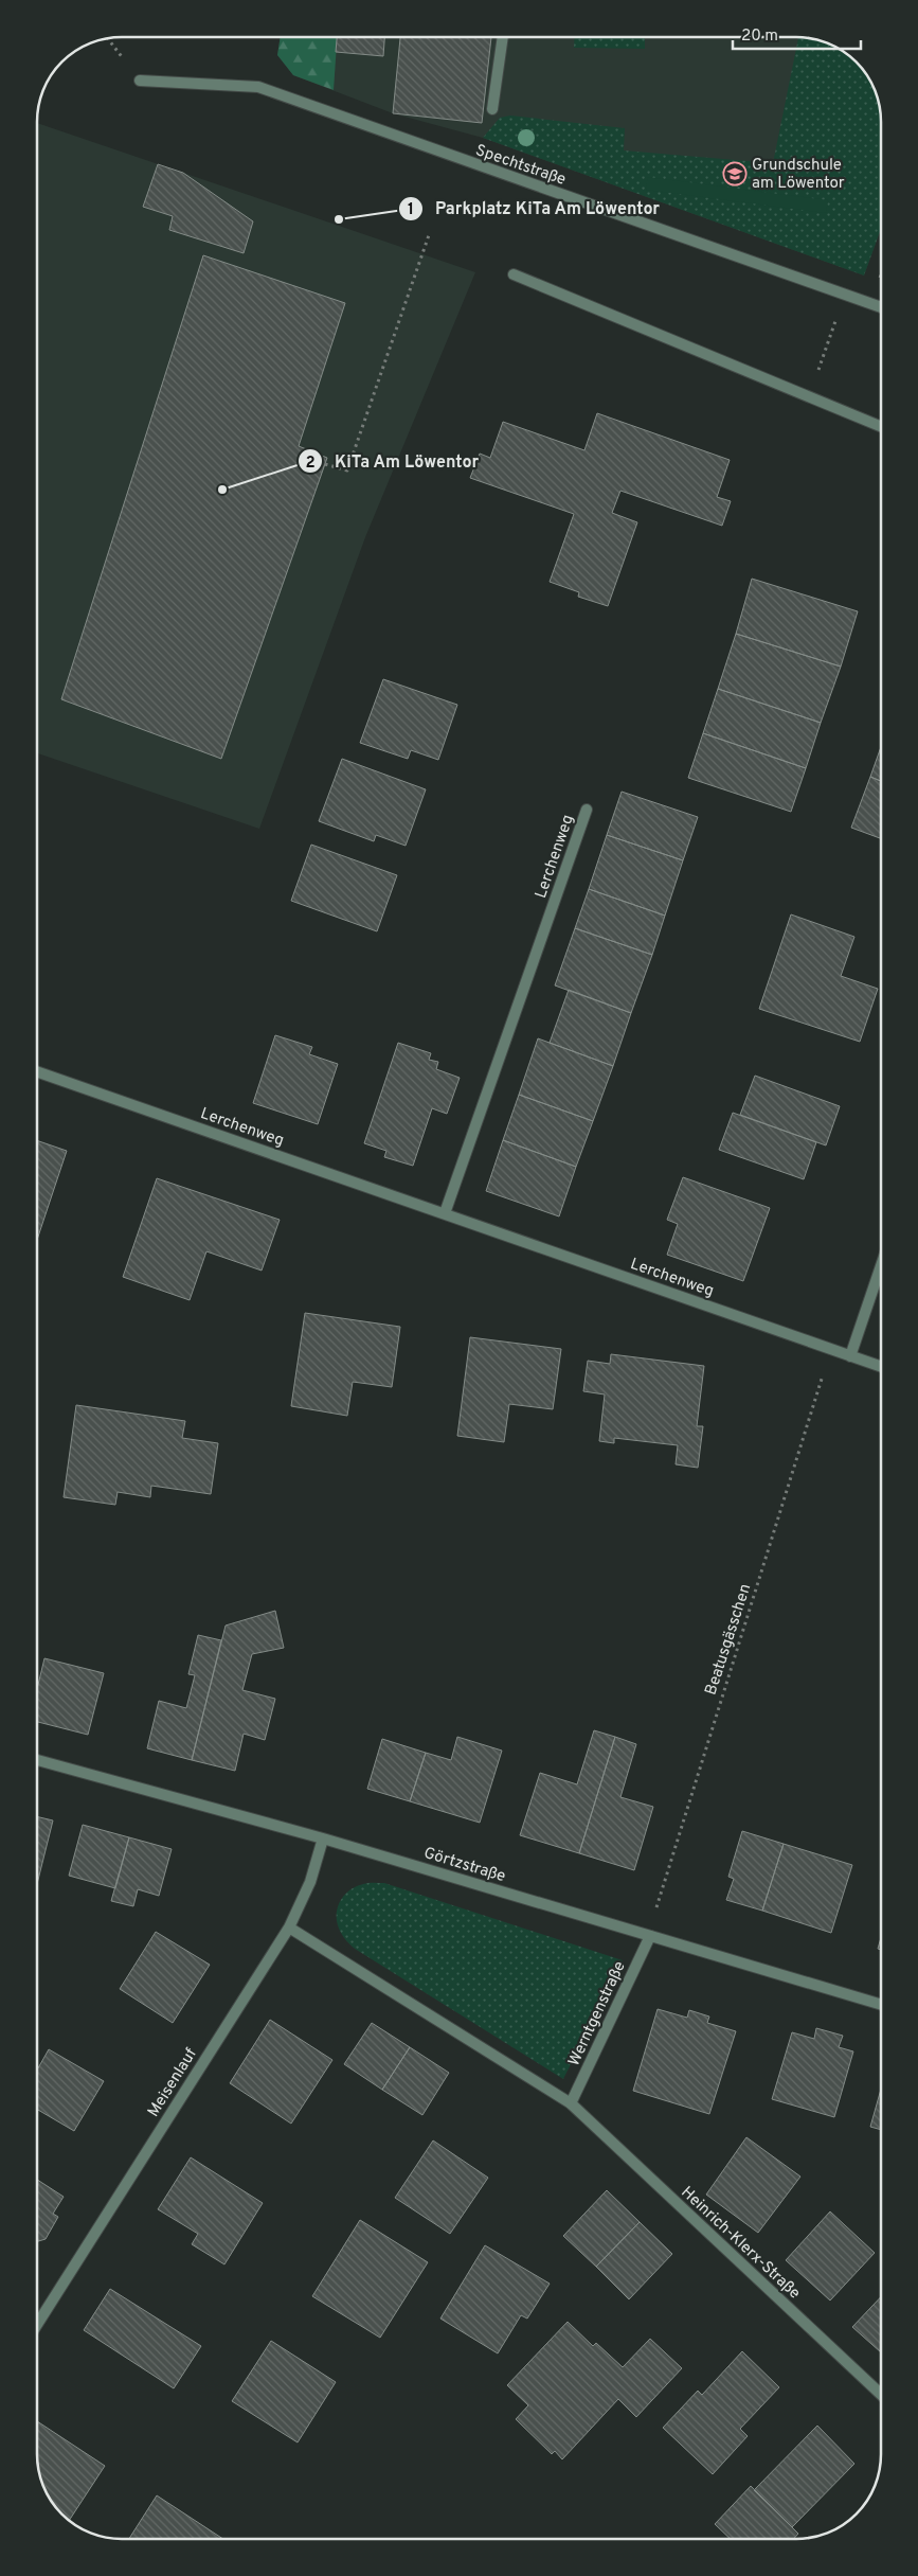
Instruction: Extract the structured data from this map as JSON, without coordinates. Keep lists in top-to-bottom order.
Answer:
{
  "streets": {
    "street": [
      "Spechtstraße",
      "Lerchenweg",
      "Görtzstraße",
      "Werntgenstraße",
      "Meisenlauf",
      "Heinrich-Klerx-Straße"
    ],
    "path": ["Beatusgässchen"]
  },
  "crossings": [
    ["Lerchenweg", "Beatusgässchen"],
    ["Beatusgässchen", "Görtzstraße"],
    ["Beatusgässchen", "Werntgenstraße"],
    ["Görtzstraße", "Werntgenstraße"],
    ["Görtzstraße", "Meisenlauf"],
    ["Werntgenstraße", "Heinrich-Klerx-Straße"]
  ],
  "places": {
    "school or university": ["Grundschule am Löwentor"],
    "other": ["Parkplatz KiTa Am Löwentor", "KiTa Am Löwentor"]
  },
  "scale_bar": "20 m"
}
